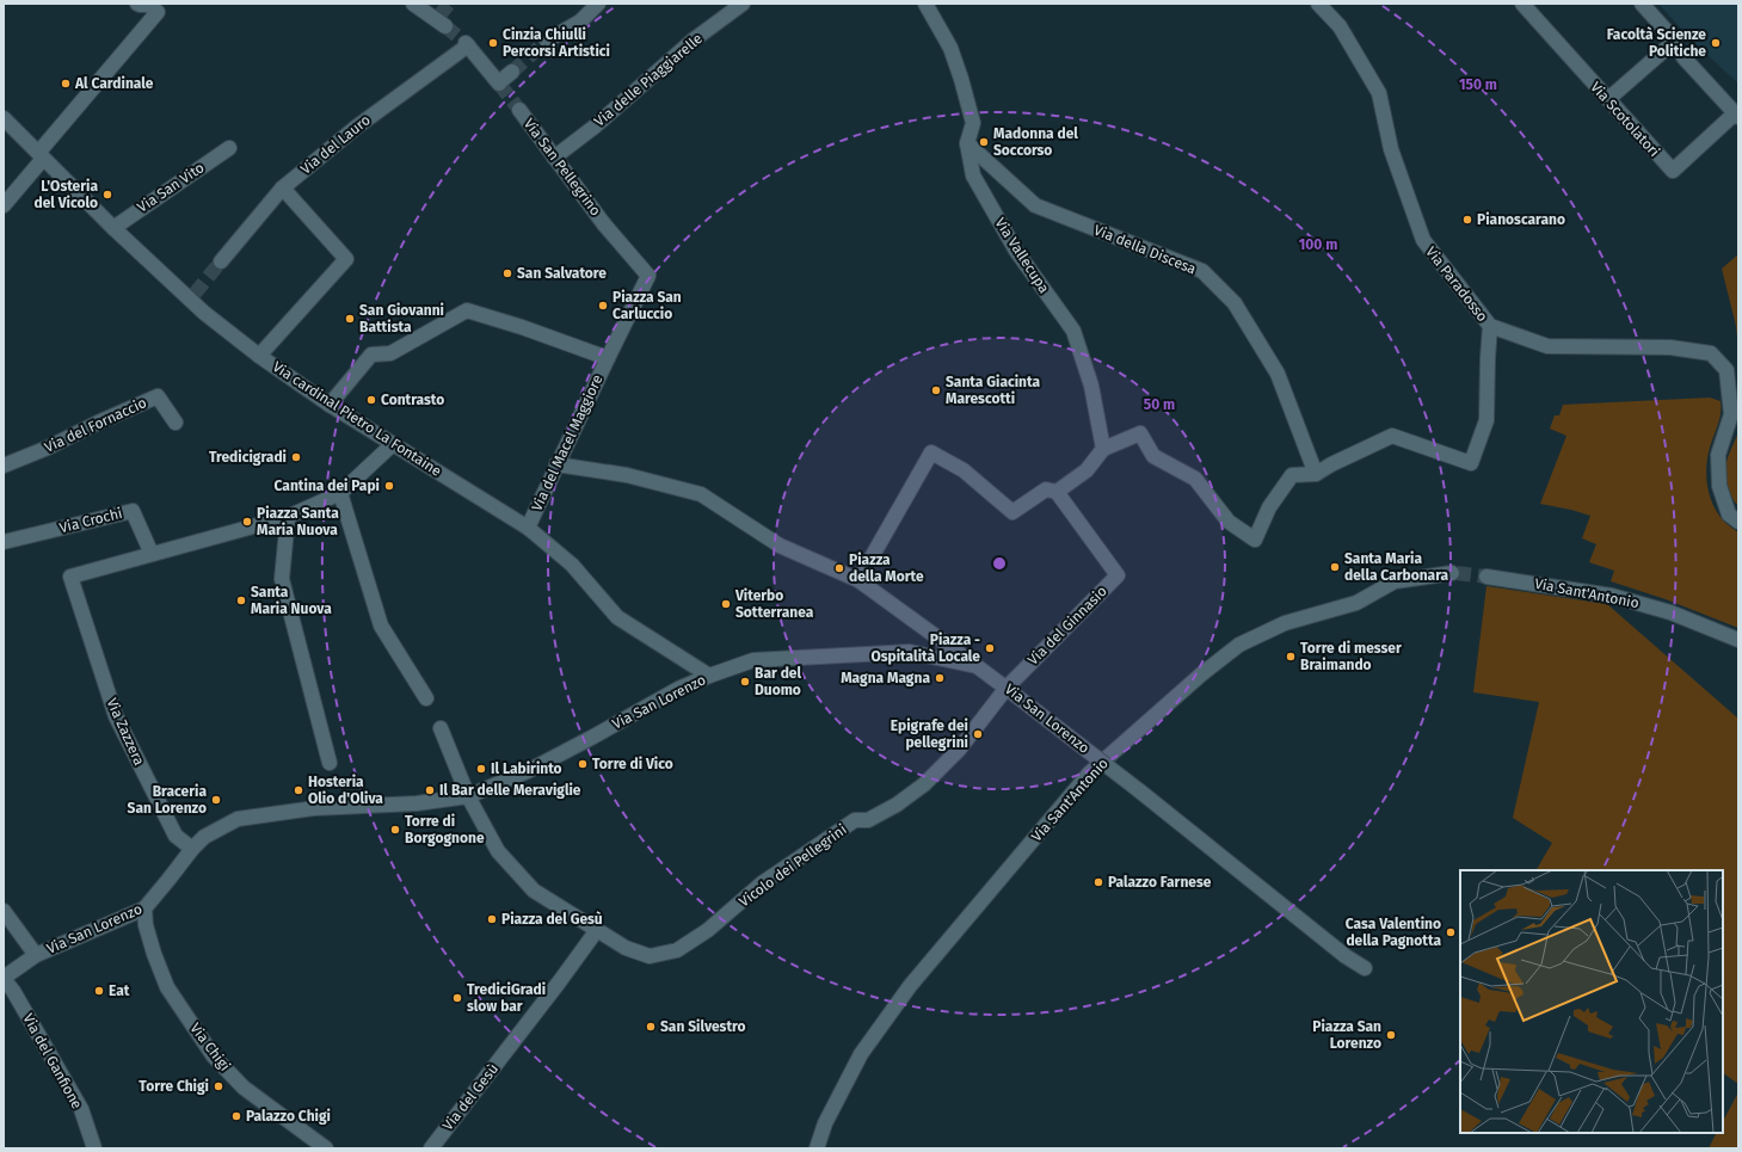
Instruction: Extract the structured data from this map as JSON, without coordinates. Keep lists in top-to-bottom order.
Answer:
{
  "streets": {
    "street": [
      "Via delle Piaggiarelle",
      "Via Scotolatori",
      "Via del Lauro",
      "Via San Pellegrino",
      "Via San Vito",
      "Via della Discesa",
      "Via Vallecupa",
      "Via Paradosso",
      "Via cardinal Pietro La Fontaine",
      "Via del Fornaccio",
      "Via del Macel Maggiore",
      "Via Crochi",
      "Via Sant'Antonio",
      "Via del Ginnasio",
      "Via San Lorenzo",
      "Via Zazzera",
      "Vicolo dei Pellegrini",
      "Via Chigi",
      "Via del Ganfione",
      "Via del Gesù"
    ]
  },
  "crossings": [
    ["Via delle Piaggiarelle", "Via San Pellegrino"],
    ["Via San Pellegrino", "Via del Macel Maggiore"],
    ["Via San Vito", "Via cardinal Pietro La Fontaine"],
    ["Via della Discesa", "Via Vallecupa"],
    ["Via cardinal Pietro La Fontaine", "Via del Macel Maggiore"],
    ["Via cardinal Pietro La Fontaine", "Via San Lorenzo"],
    ["Via Crochi", "Via Zazzera"],
    ["Via del Ginnasio", "Via San Lorenzo"],
    ["Via del Ginnasio", "Vicolo dei Pellegrini"],
    ["Via San Lorenzo", "Via Zazzera"],
    ["Via San Lorenzo", "Vicolo dei Pellegrini"],
    ["Via San Lorenzo", "Via Chigi"],
    ["Via San Lorenzo", "Via del Ganfione"],
    ["Vicolo dei Pellegrini", "Via del Gesù"]
  ],
  "places": [
    "Cinzia Chiulli Percorsi Artistici",
    "Facoltà Scienze Politiche",
    "Al Cardinale",
    "Madonna del Soccorso",
    "L'Osteria del Vicolo",
    "Pianoscarano",
    "San Salvatore",
    "Piazza San Carluccio",
    "San Giovanni Battista",
    "Santa Giacinta Marescotti",
    "Contrasto",
    "Tredicigradi",
    "Cantina dei Papi",
    "Piazza Santa Maria Nuova",
    "Santa Maria della Carbonara",
    "Piazza della Morte",
    "Santa Maria Nuova",
    "Viterbo Sotterranea",
    "Piazza - Ospitalità Locale",
    "Torre di messer Braimando",
    "Magna Magna",
    "Bar del Duomo",
    "Epigrafe dei pellegrini",
    "Torre di Vico",
    "Il Labirinto",
    "Hosteria Olio d'Oliva",
    "Il Bar delle Meraviglie",
    "Braceria San Lorenzo",
    "Torre di Borgognone",
    "Palazzo Farnese",
    "Piazza del Gesù",
    "Casa Valentino della Pagnotta",
    "Eat",
    "TrediciGradi slow bar",
    "San Silvestro",
    "Piazza San Lorenzo",
    "Torre Chigi",
    "Palazzo Chigi"
  ],
  "rings": ["150 m", "100 m", "50 m"]
}
